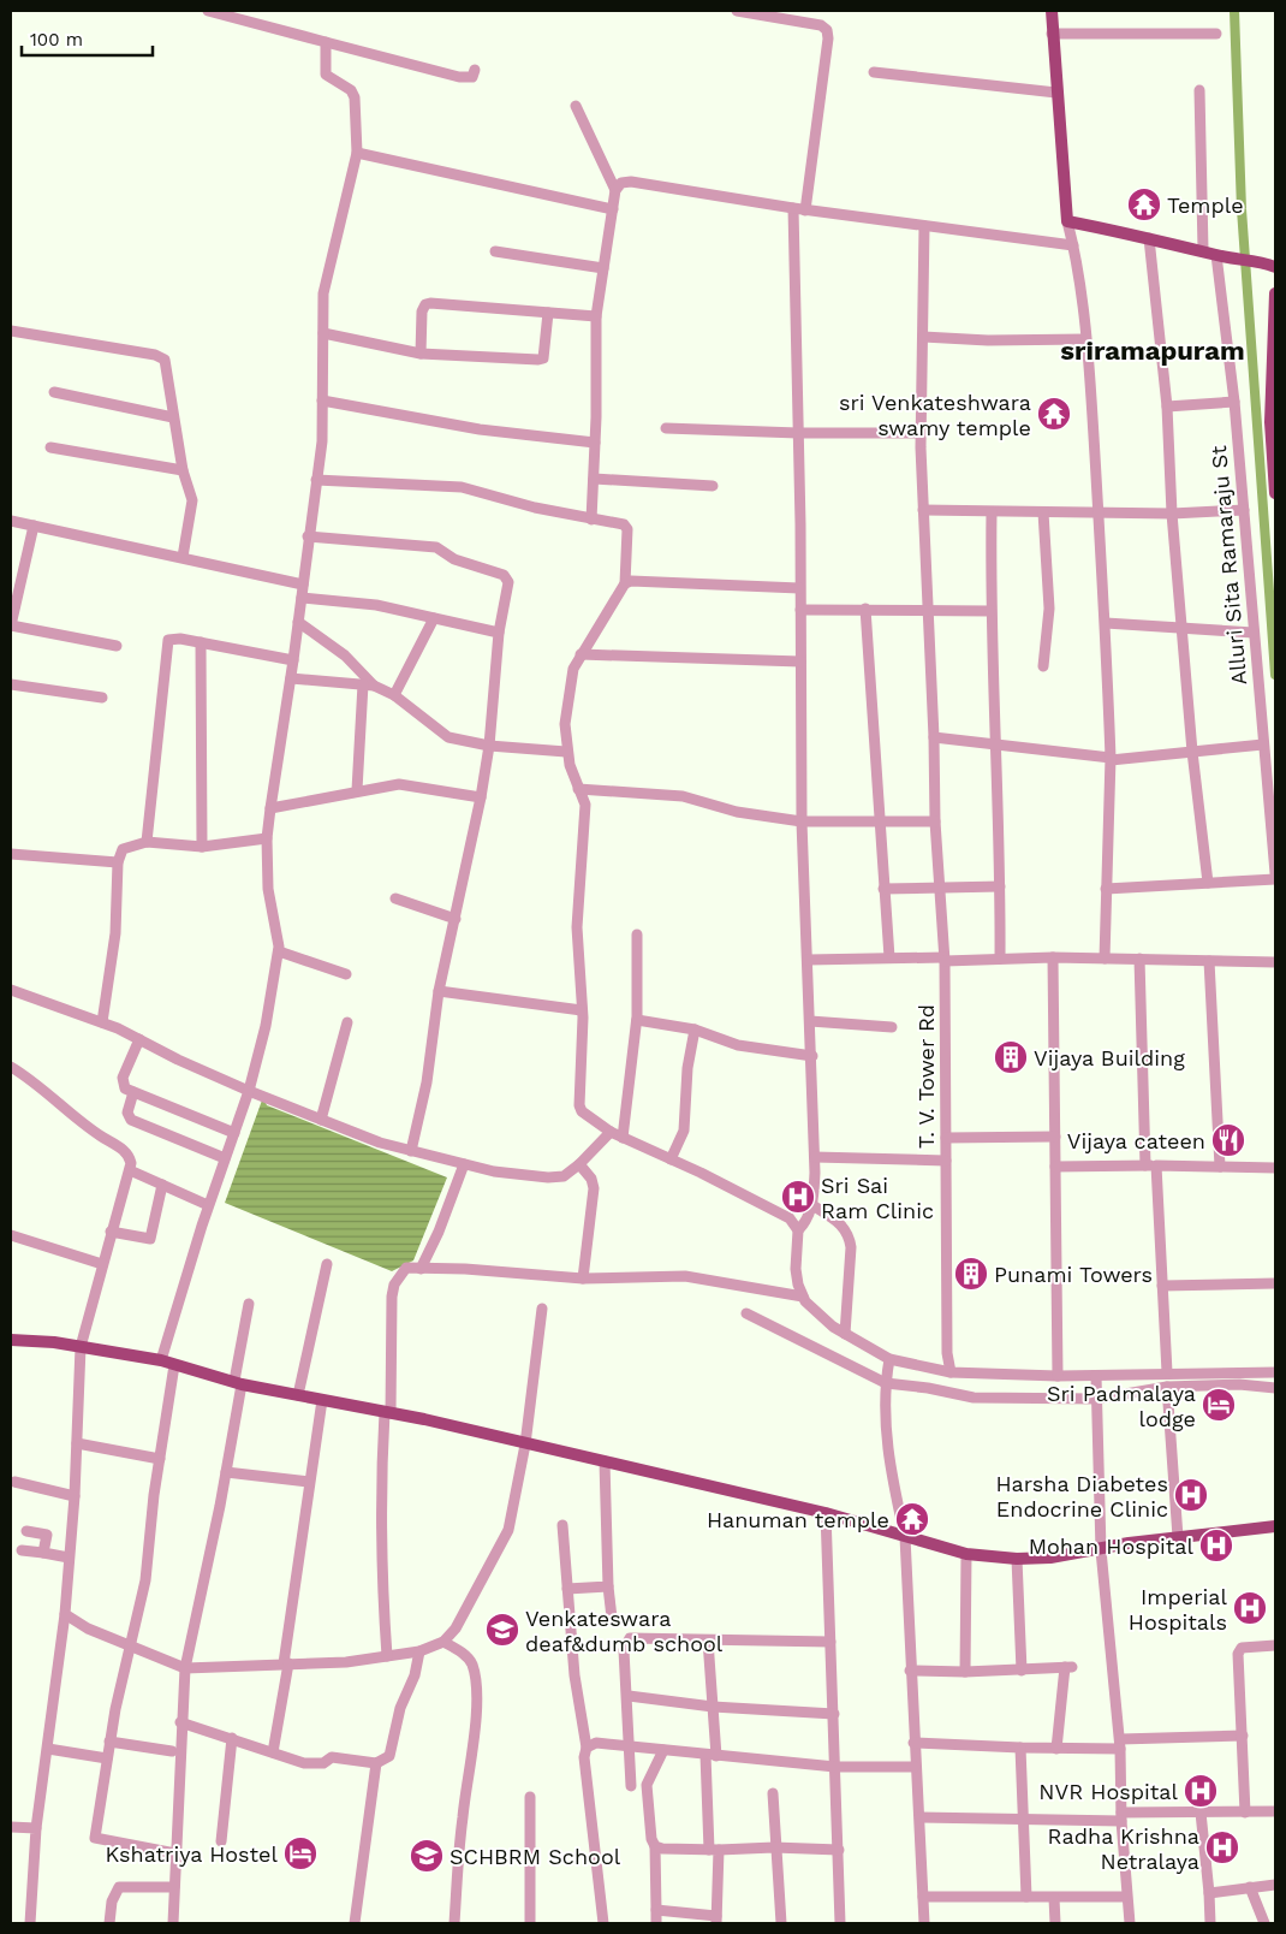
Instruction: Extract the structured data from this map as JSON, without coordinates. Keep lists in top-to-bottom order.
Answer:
{
  "streets": {
    "street": ["Alluri Sita Ramaraju St", "T. V. Tower Rd"]
  },
  "districts": ["sriramapuram"],
  "places": {
    "temple": ["Temple", "sri Venkateshwara swamy temple", "Hanuman temple"],
    "building": ["Vijaya Building", "Punami Towers"],
    "restaurant": ["Vijaya cateen"],
    "hospital": [
      "Sri Sai Ram Clinic",
      "Harsha Diabetes Endocrine Clinic",
      "Mohan Hospital",
      "Imperial Hospitals",
      "NVR Hospital",
      "Radha Krishna Netralaya"
    ],
    "hotel": ["Sri Padmalaya lodge", "Kshatriya Hostel"],
    "school or university": ["Venkateswara deaf&dumb school", "SCHBRM School"]
  },
  "scale_bar": "100 m"
}
